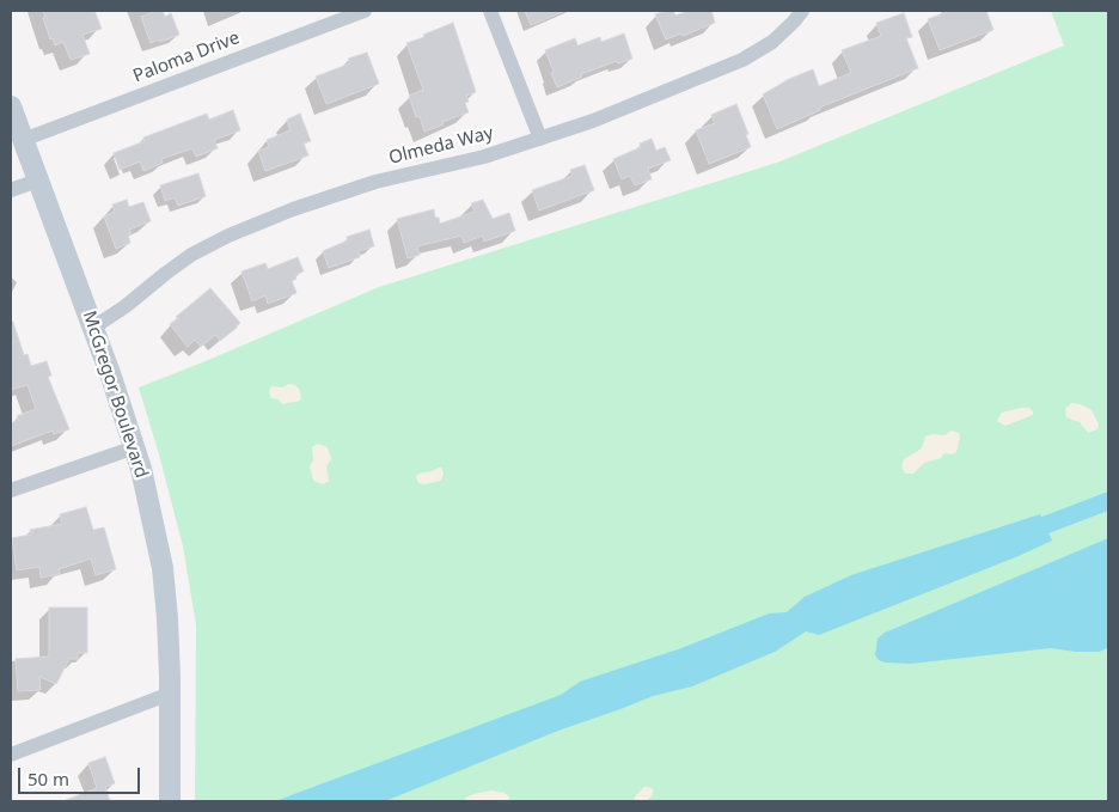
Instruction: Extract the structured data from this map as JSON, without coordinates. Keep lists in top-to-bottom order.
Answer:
{
  "streets": {
    "main road": ["McGregor Boulevard"],
    "street": ["Paloma Drive", "Olmeda Way"]
  },
  "crossings": [
    ["Paloma Drive", "McGregor Boulevard"],
    ["Olmeda Way", "McGregor Boulevard"]
  ],
  "scale_bar": "50 m"
}
